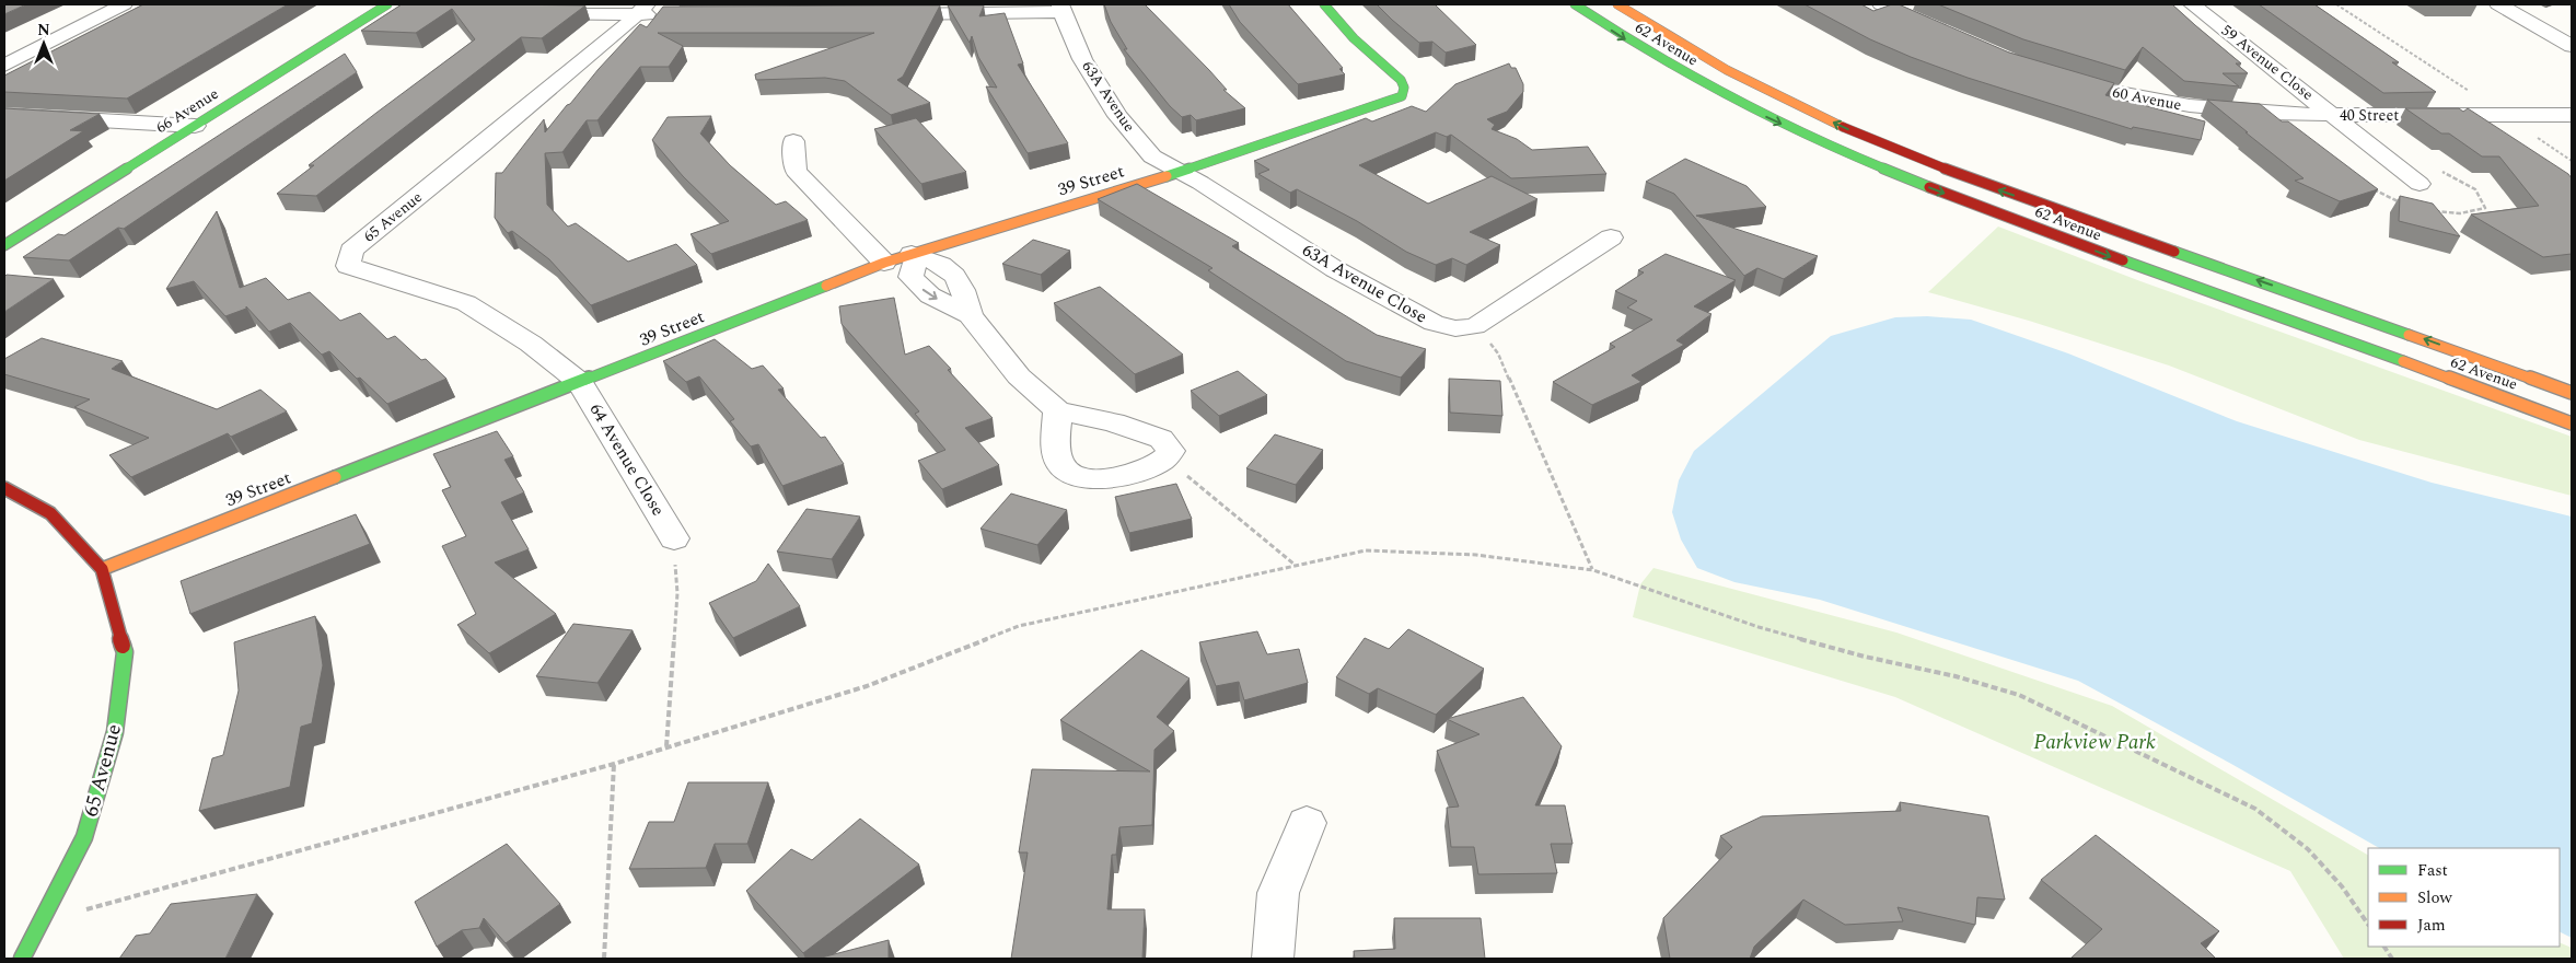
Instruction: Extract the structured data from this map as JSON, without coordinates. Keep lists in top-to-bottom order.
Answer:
{
  "streets": {
    "street": [
      "62 Avenue",
      "59 Avenue Close",
      "63A Avenue",
      "60 Avenue",
      "66 Avenue",
      "40 Street",
      "39 Street",
      "65 Avenue",
      "63A Avenue Close",
      "64 Avenue Close"
    ]
  },
  "crossings": [
    ["59 Avenue Close", "40 Street"],
    ["63A Avenue", "39 Street"],
    ["63A Avenue", "63A Avenue Close"],
    ["60 Avenue", "40 Street"],
    ["39 Street", "65 Avenue"],
    ["39 Street", "63A Avenue Close"],
    ["39 Street", "64 Avenue Close"],
    ["65 Avenue", "64 Avenue Close"]
  ],
  "parks": ["Parkview Park"],
  "legend": ["Fast", "Slow", "Jam"],
  "north": "top"
}
